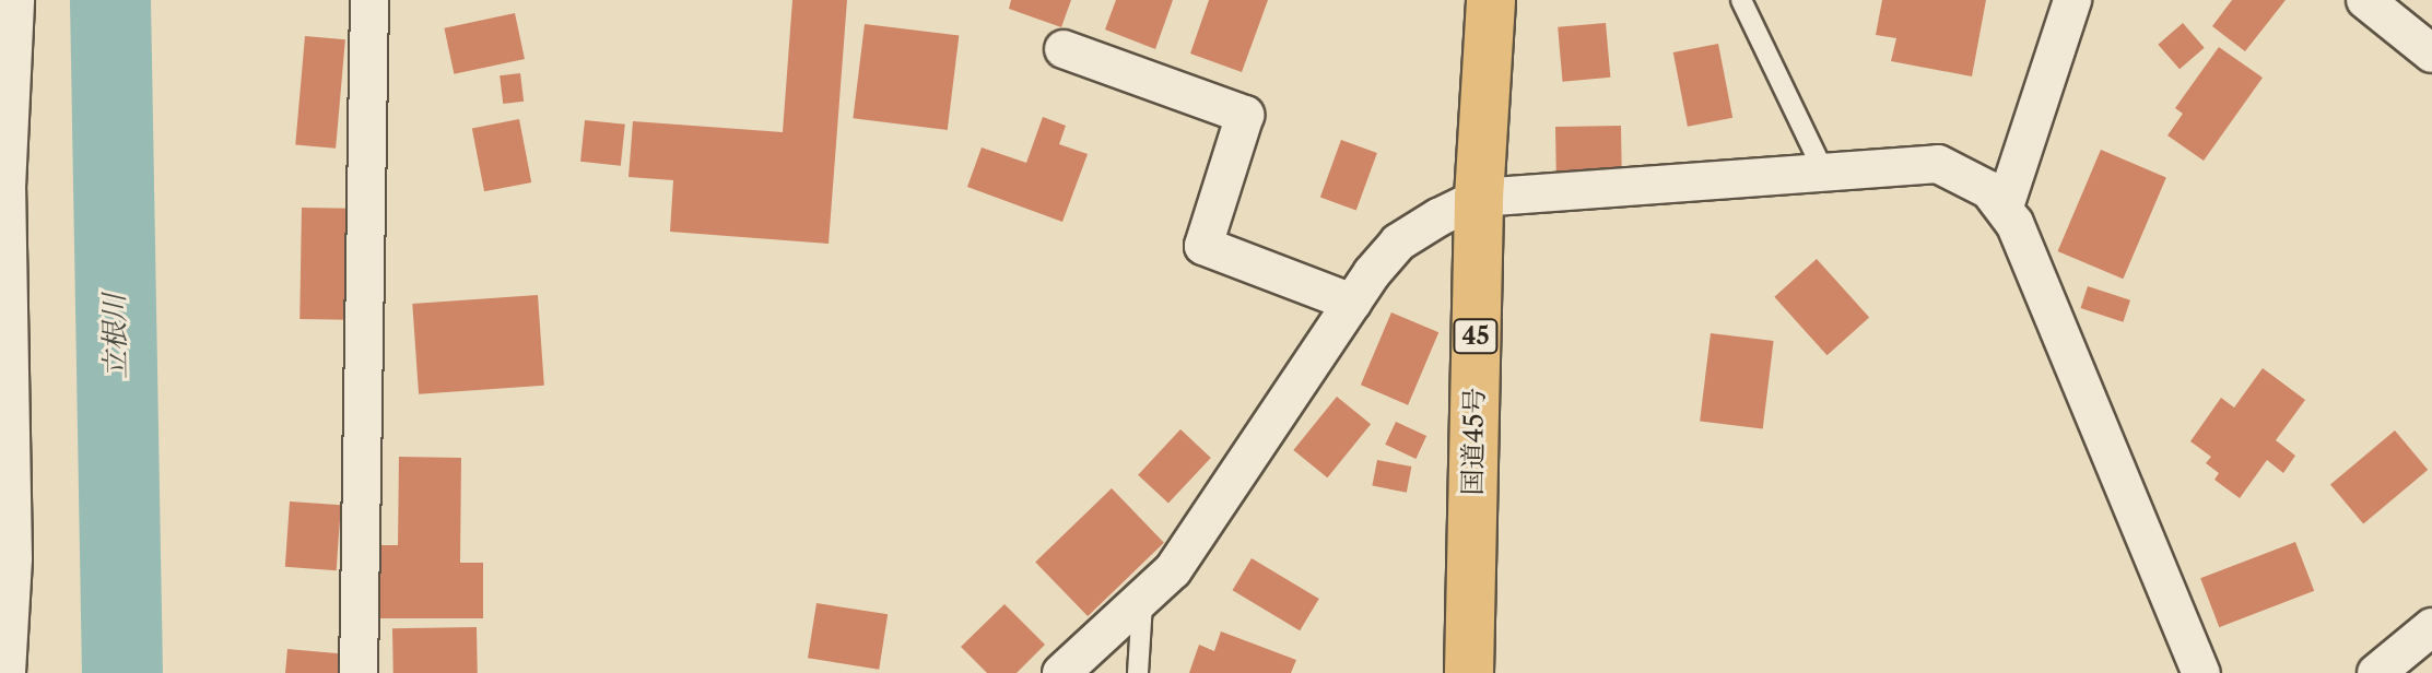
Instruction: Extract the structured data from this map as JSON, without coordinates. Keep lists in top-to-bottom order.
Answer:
{
  "streets": {
    "highway": ["45", "国道45号"]
  },
  "water": ["立根川"]
}
